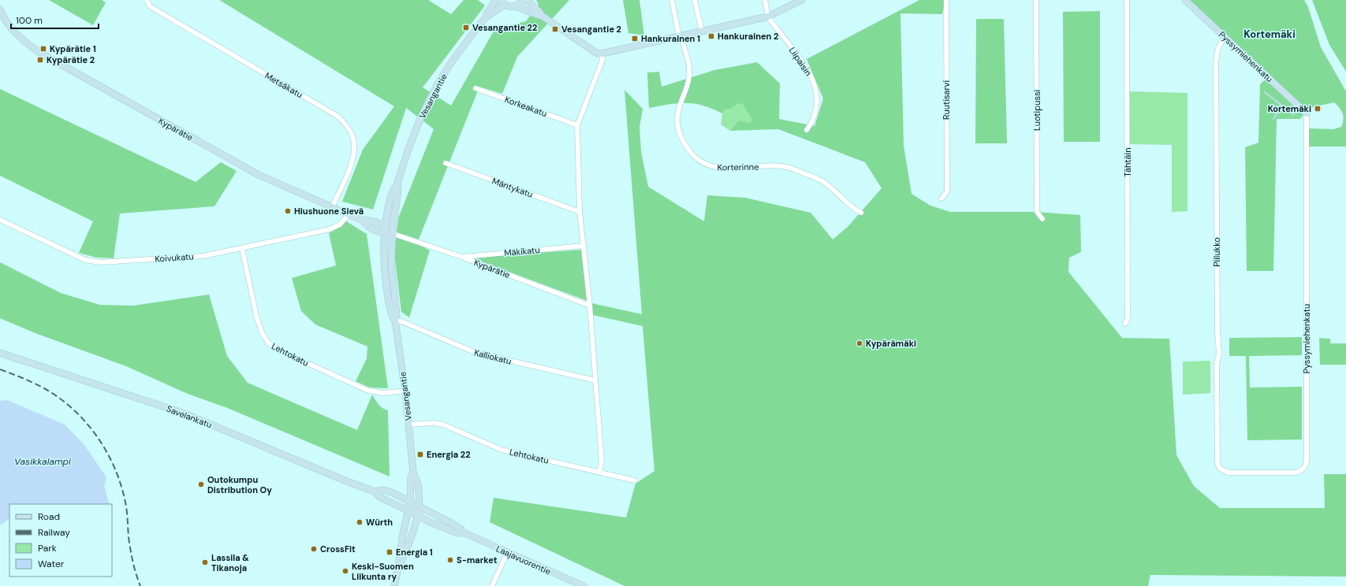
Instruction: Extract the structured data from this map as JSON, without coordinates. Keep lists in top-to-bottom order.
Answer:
{
  "streets": {
    "main road": [
      "Pyssymiehenkatu",
      "Vesangantie",
      "Kypärätie",
      "Savelankatu",
      "Laajavuorentie"
    ],
    "street": [
      "Liipaisin",
      "Metsäkatu",
      "Ruutisarvi",
      "Korkeakatu",
      "Luotipussi",
      "Tähtäin",
      "Korterinne",
      "Mäntykatu",
      "Mäkikatu",
      "Piilukko",
      "Koivukatu",
      "Lehtokatu",
      "Kalliokatu"
    ]
  },
  "crossings": [
    ["Pyssymiehenkatu", "Piilukko"],
    ["Metsäkatu", "Kypärätie"],
    ["Vesangantie", "Kypärätie"],
    ["Vesangantie", "Lehtokatu"],
    ["Vesangantie", "Kalliokatu"],
    ["Vesangantie", "Savelankatu"],
    ["Vesangantie", "Laajavuorentie"],
    ["Kypärätie", "Mäkikatu"],
    ["Kypärätie", "Koivukatu"],
    ["Koivukatu", "Lehtokatu"],
    ["Savelankatu", "Laajavuorentie"]
  ],
  "districts": ["Kortemäki"],
  "water": ["Vasikkalampi"],
  "places": {
    "transit": [
      "Vesangantie 22",
      "Vesangantie 2",
      "Hankurainen 2",
      "Hankurainen 1",
      "Kypärätie 1",
      "Kypärätie 2",
      "Kortemäki",
      "Energia 22",
      "Energia 1"
    ],
    "other": [
      "Hiushuone Sievä",
      "Kypärämäki",
      "Outokumpu Distribution Oy",
      "Würth",
      "CrossFit",
      "S-market",
      "Lassila & Tikanoja",
      "Keski-Suomen Liikunta ry"
    ]
  },
  "legend": [
    "Road",
    "Railway",
    "Park",
    "Water"
  ],
  "scale_bar": "100 m"
}
